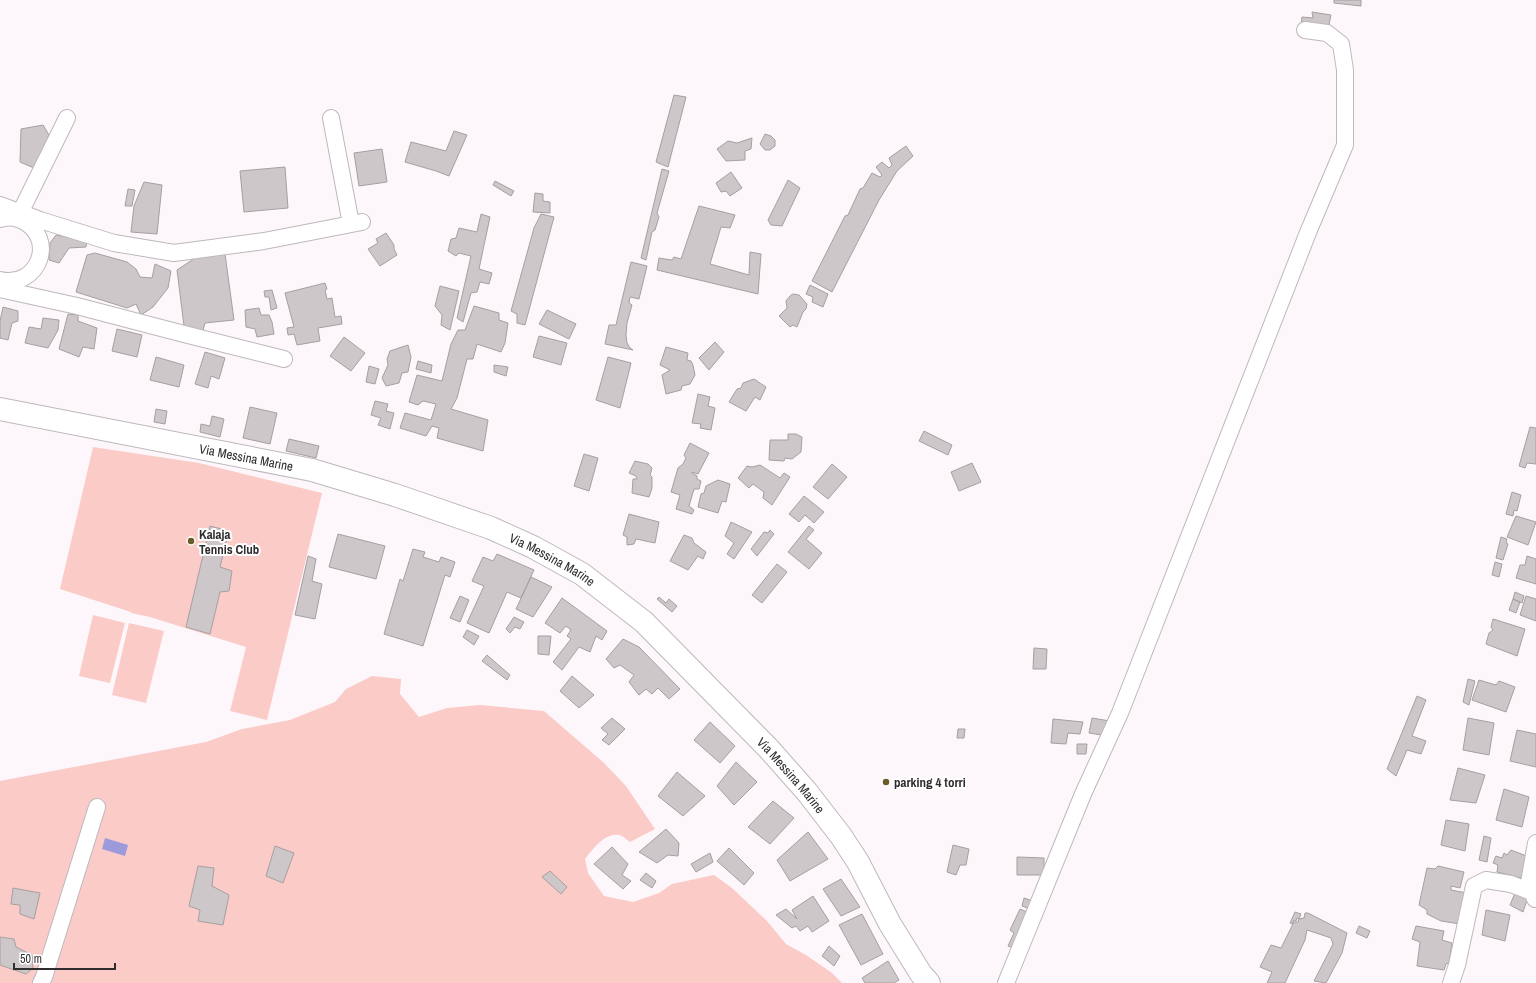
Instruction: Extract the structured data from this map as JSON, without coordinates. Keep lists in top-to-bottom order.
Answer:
{
  "streets": {
    "main road": ["Via Messina Marine"]
  },
  "places": ["Kalaja Tennis Club", "parking 4 torri"],
  "scale_bar": "50 m"
}
